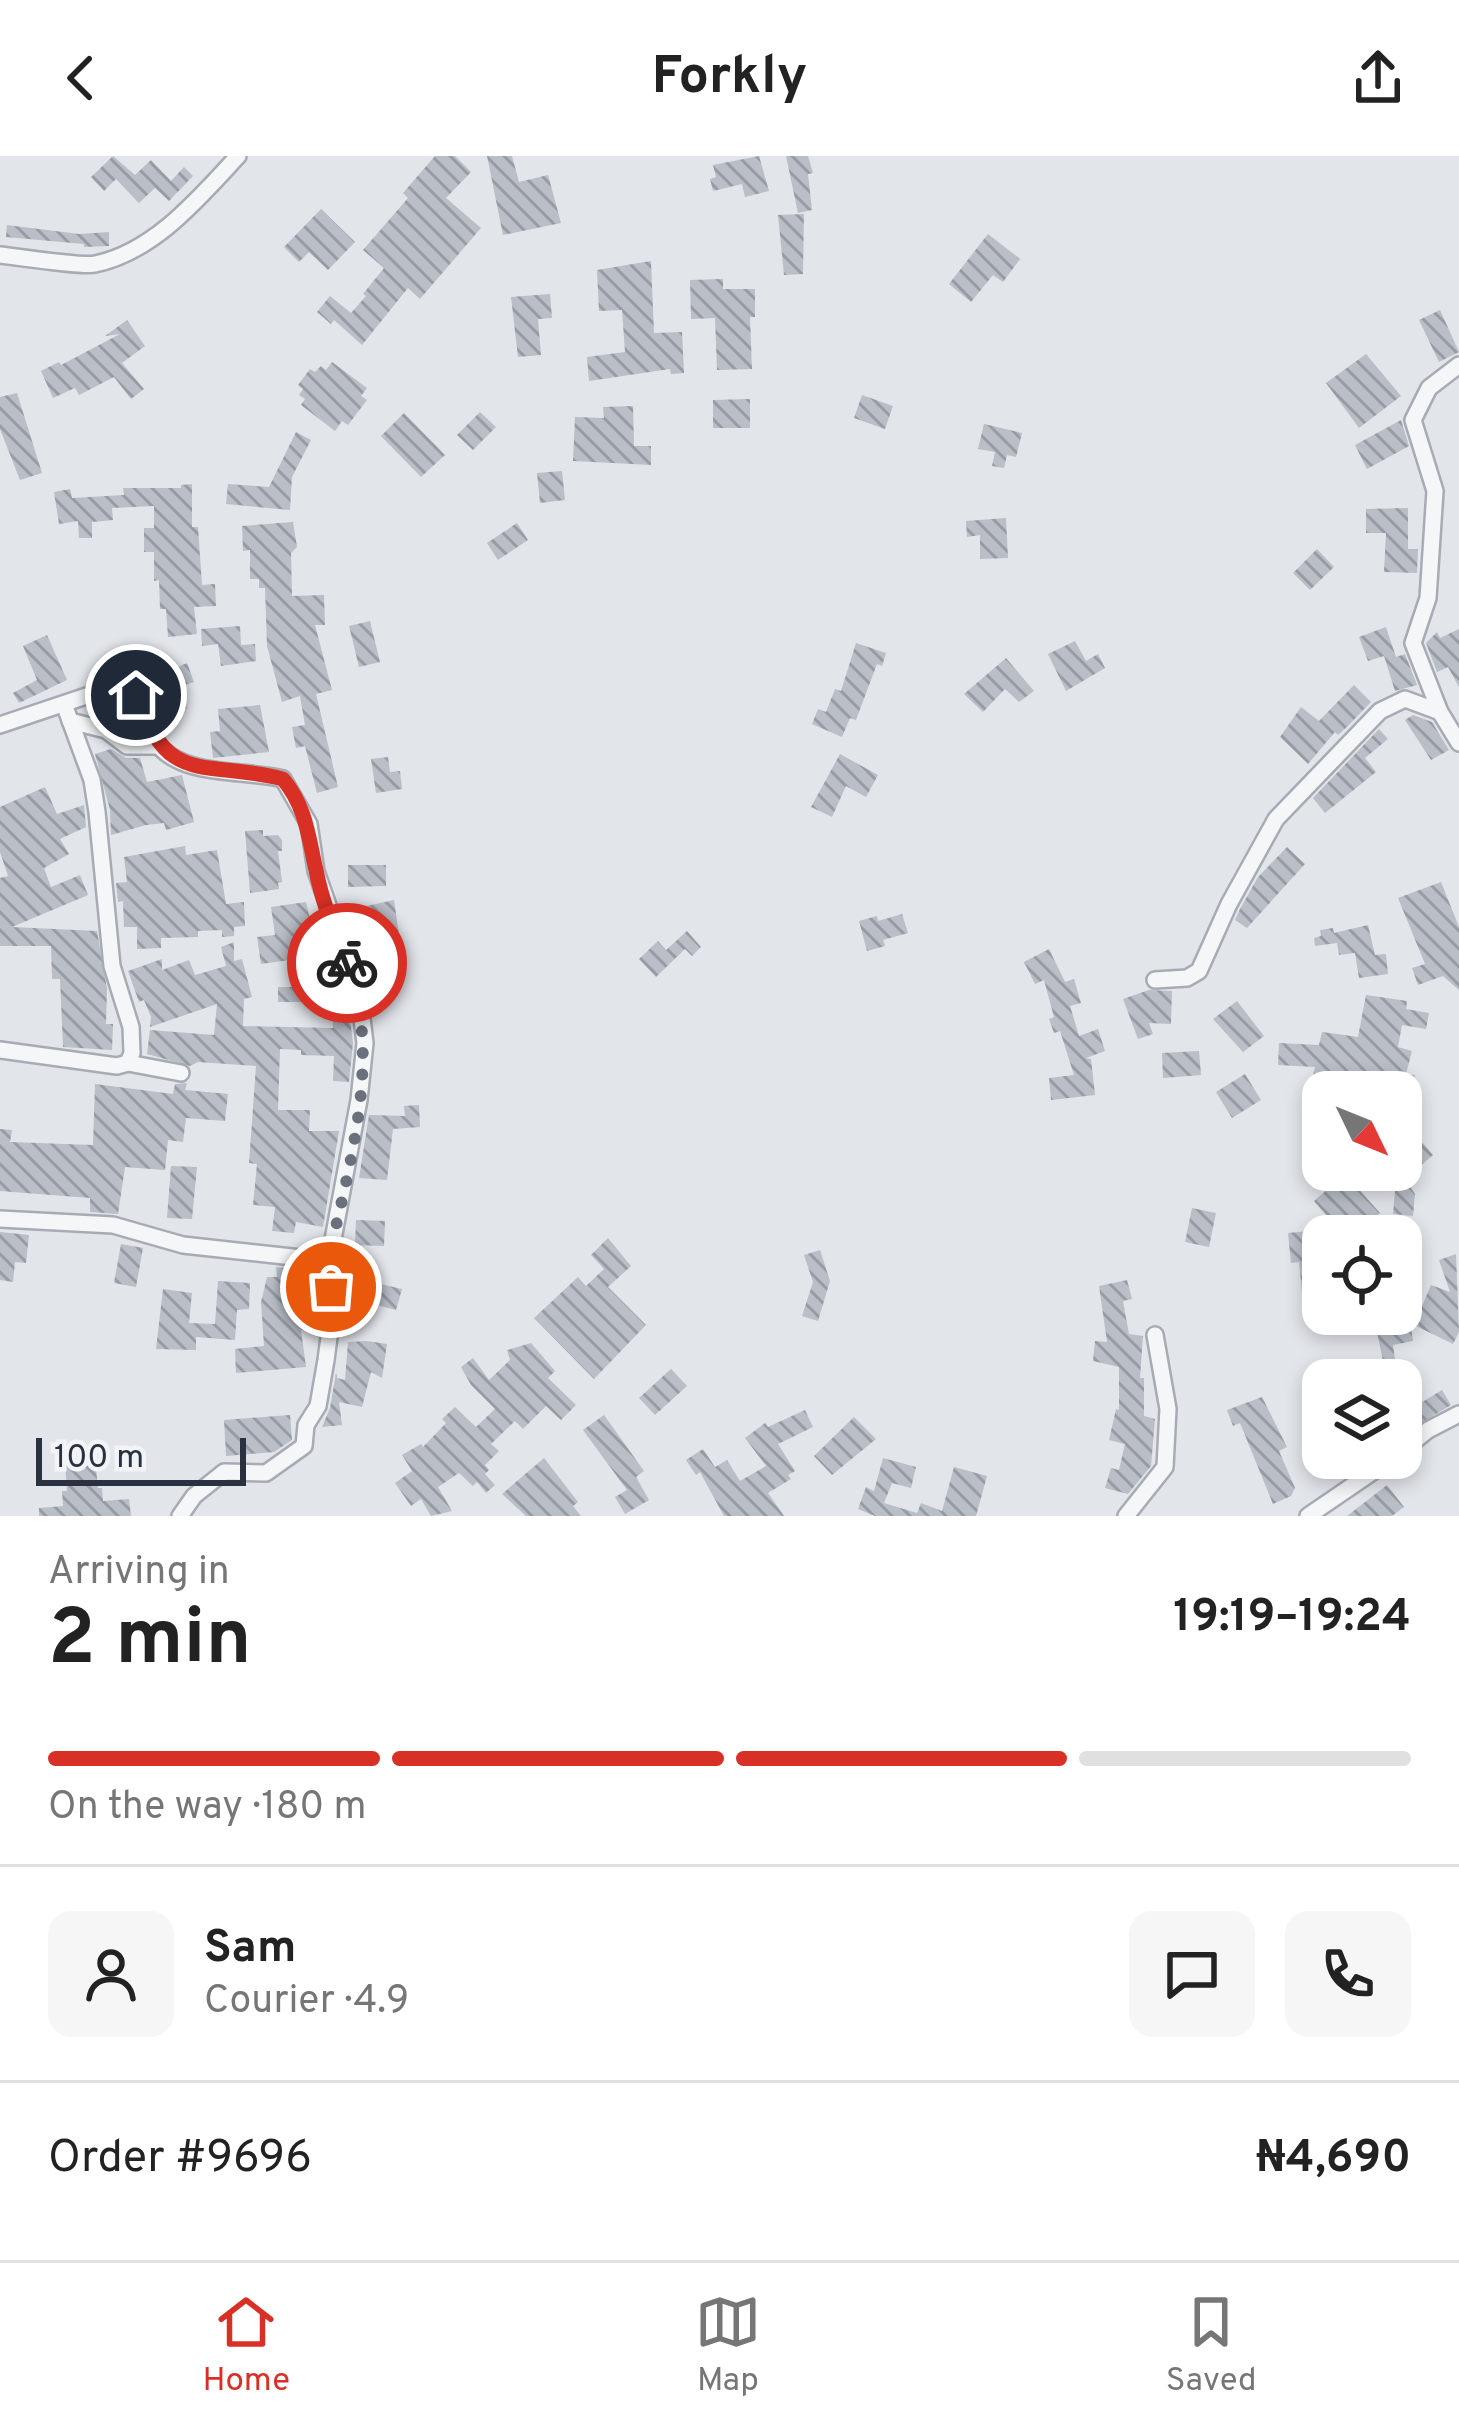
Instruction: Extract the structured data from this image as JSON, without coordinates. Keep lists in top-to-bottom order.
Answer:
{
  "scale_bar": "100 m",
  "north": "bottom right",
  "page": {
    "header": "Forkly",
    "scale": "100 m",
    "heading": ["2 min", "Arriving in", "19:19–19:24"],
    "panel": [
      "Sam",
      "Courier · 4.9",
      "Order #9696",
      "₦4,690"
    ],
    "bar": "On the way · 180 m",
    "tabs": ["Home", "Map", "Saved"]
  }
}
